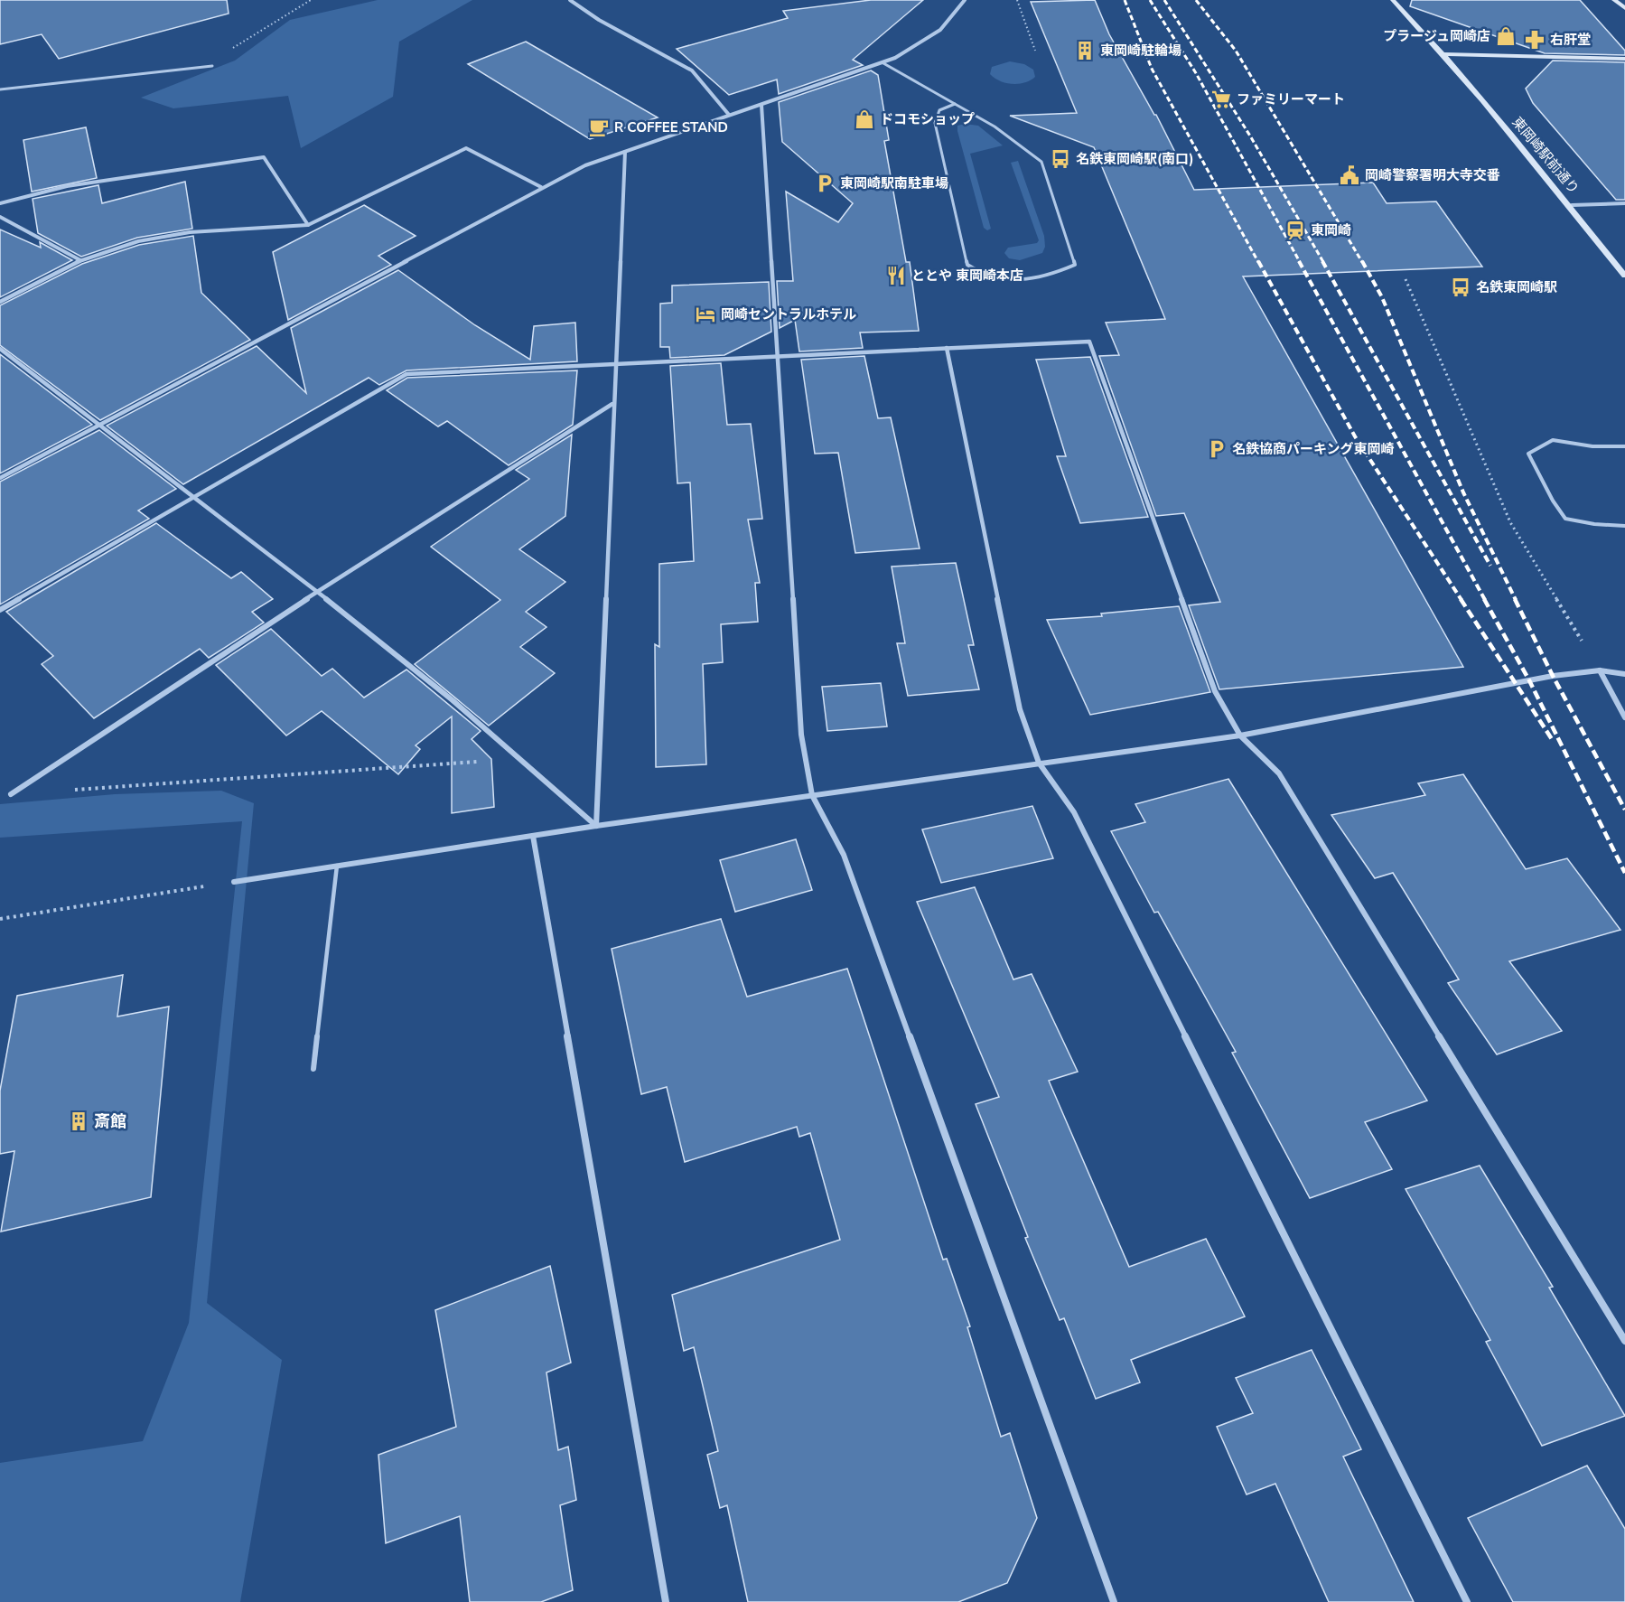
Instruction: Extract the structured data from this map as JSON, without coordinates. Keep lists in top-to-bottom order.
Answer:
{
  "streets": {
    "street": ["東岡崎駅前通り"]
  },
  "places": {
    "shop": ["プラージュ岡崎店", "ドコモショップ"],
    "pharmacy": ["右肝堂"],
    "building": ["東岡崎駐輪場", "斎館"],
    "supermarket": ["ファミリーマート"],
    "cafe": ["R COFFEE STAND"],
    "bus stop": ["名鉄東岡崎駅(南口)", "名鉄東岡崎駅"],
    "public building": ["岡崎警察署明大寺交番"],
    "parking": ["東岡崎駅南駐車場", "名鉄協商パーキング東岡崎"],
    "station": ["東岡崎"],
    "restaurant": ["ととや 東岡崎本店"],
    "hotel": ["岡崎セントラルホテル"]
  }
}
